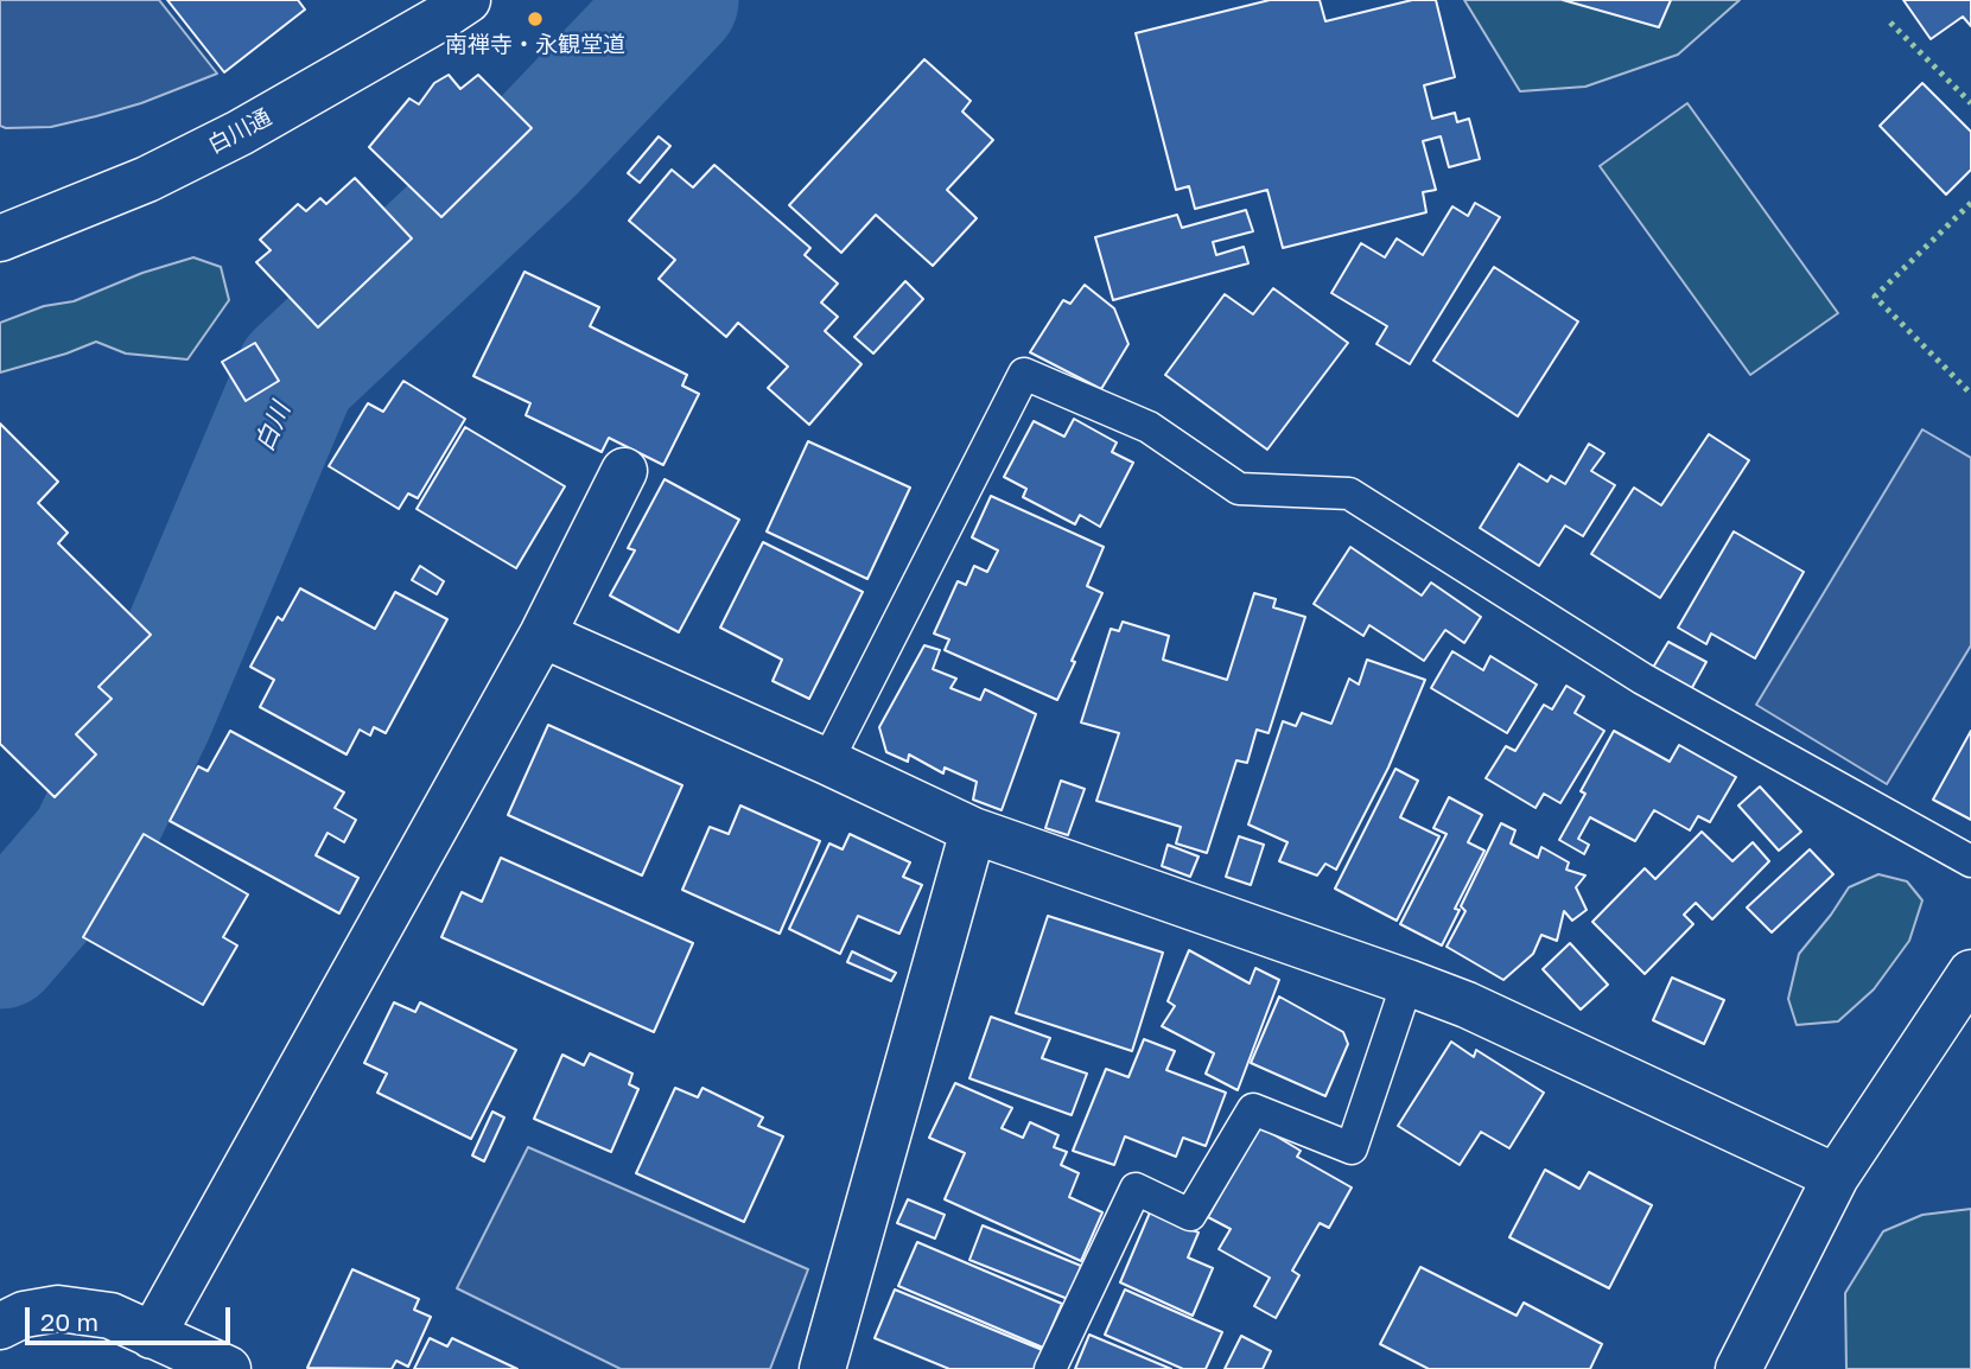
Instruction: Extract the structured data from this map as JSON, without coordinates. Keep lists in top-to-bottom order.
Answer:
{
  "streets": {
    "street": ["白川通"]
  },
  "water": ["白川"],
  "places": ["南禅寺・永観堂道"],
  "scale_bar": "20 m"
}
